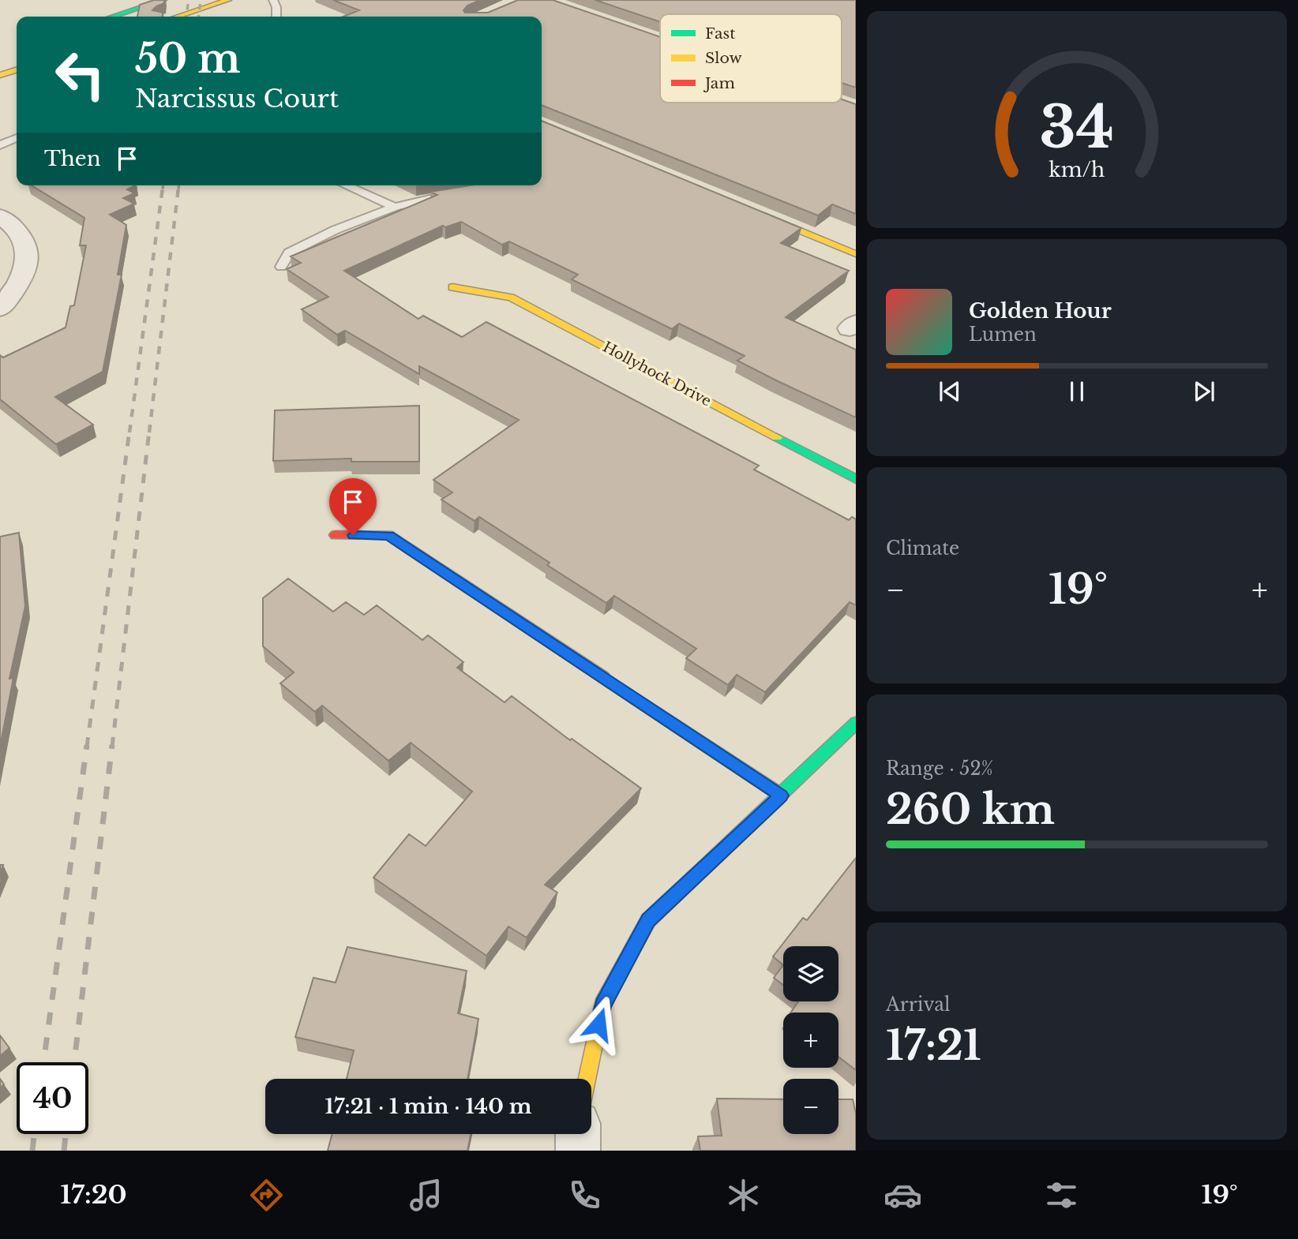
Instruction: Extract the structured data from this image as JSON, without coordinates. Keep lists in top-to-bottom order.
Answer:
{
  "streets": {
    "street": ["Hollyhock Drive"]
  },
  "legend": ["Fast", "Slow", "Jam"],
  "page": {
    "turn": ["50 m", "Narcissus Court"],
    "then": "Then",
    "song": ["Golden Hour", "Lumen"],
    "tile": [
      "Climate",
      ["Range · 52%", "260 km"],
      ["Arrival", "17:21"]
    ],
    "heat": ["−", "19°", "+"],
    "map_buttons": ["+", "−"],
    "limit": "40",
    "trip": "17:21 · 1 min · 140 m",
    "tabs": ["17:20", "19°"],
    "gauge": ["34", "km/h"]
  }
}
